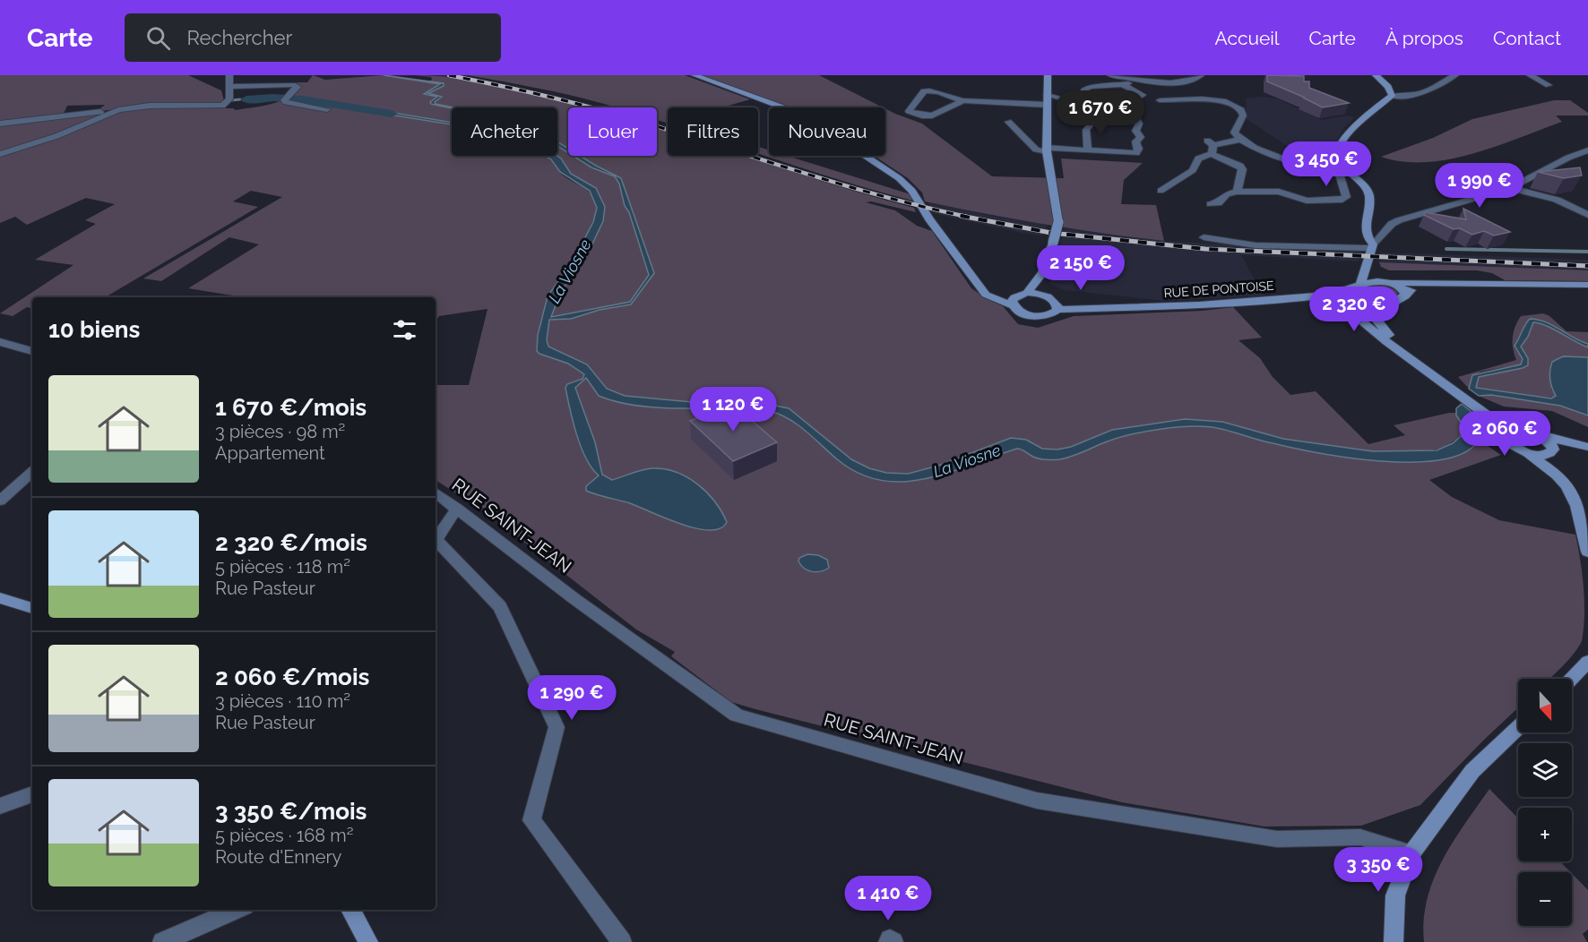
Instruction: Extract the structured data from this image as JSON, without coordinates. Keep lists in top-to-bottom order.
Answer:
{
  "streets": {
    "main road": ["RUE DE PONTOISE"],
    "street": ["RUE SAINT-JEAN"]
  },
  "water": ["La Viosne"],
  "north": "bottom",
  "page": {
    "header": "Carte",
    "search": "Rechercher",
    "nav": [
      "Accueil",
      "Carte",
      "À propos",
      "Contact"
    ],
    "price": [
      "1 670 €",
      "3 450 €",
      "1 990 €",
      "2 150 €",
      "2 320 €",
      "1 120 €",
      "2 060 €",
      "1 290 €",
      "3 350 €",
      "1 410 €"
    ],
    "chip": [
      "Acheter",
      "Louer",
      "Filtres",
      "Nouveau"
    ],
    "heading": "10 biens",
    "list": [
      {
        "name": "1 670 €/mois",
        "note": "3 pièces · 98 m² · Appartement"
      },
      {
        "name": "2 320 €/mois",
        "note": "5 pièces · 118 m² · Rue Pasteur"
      },
      {
        "name": "2 060 €/mois",
        "note": "3 pièces · 110 m² · Rue Pasteur"
      },
      {
        "name": "3 350 €/mois",
        "note": "5 pièces · 168 m² · Route d'Ennery"
      }
    ],
    "map_buttons": ["+", "−"]
  }
}
